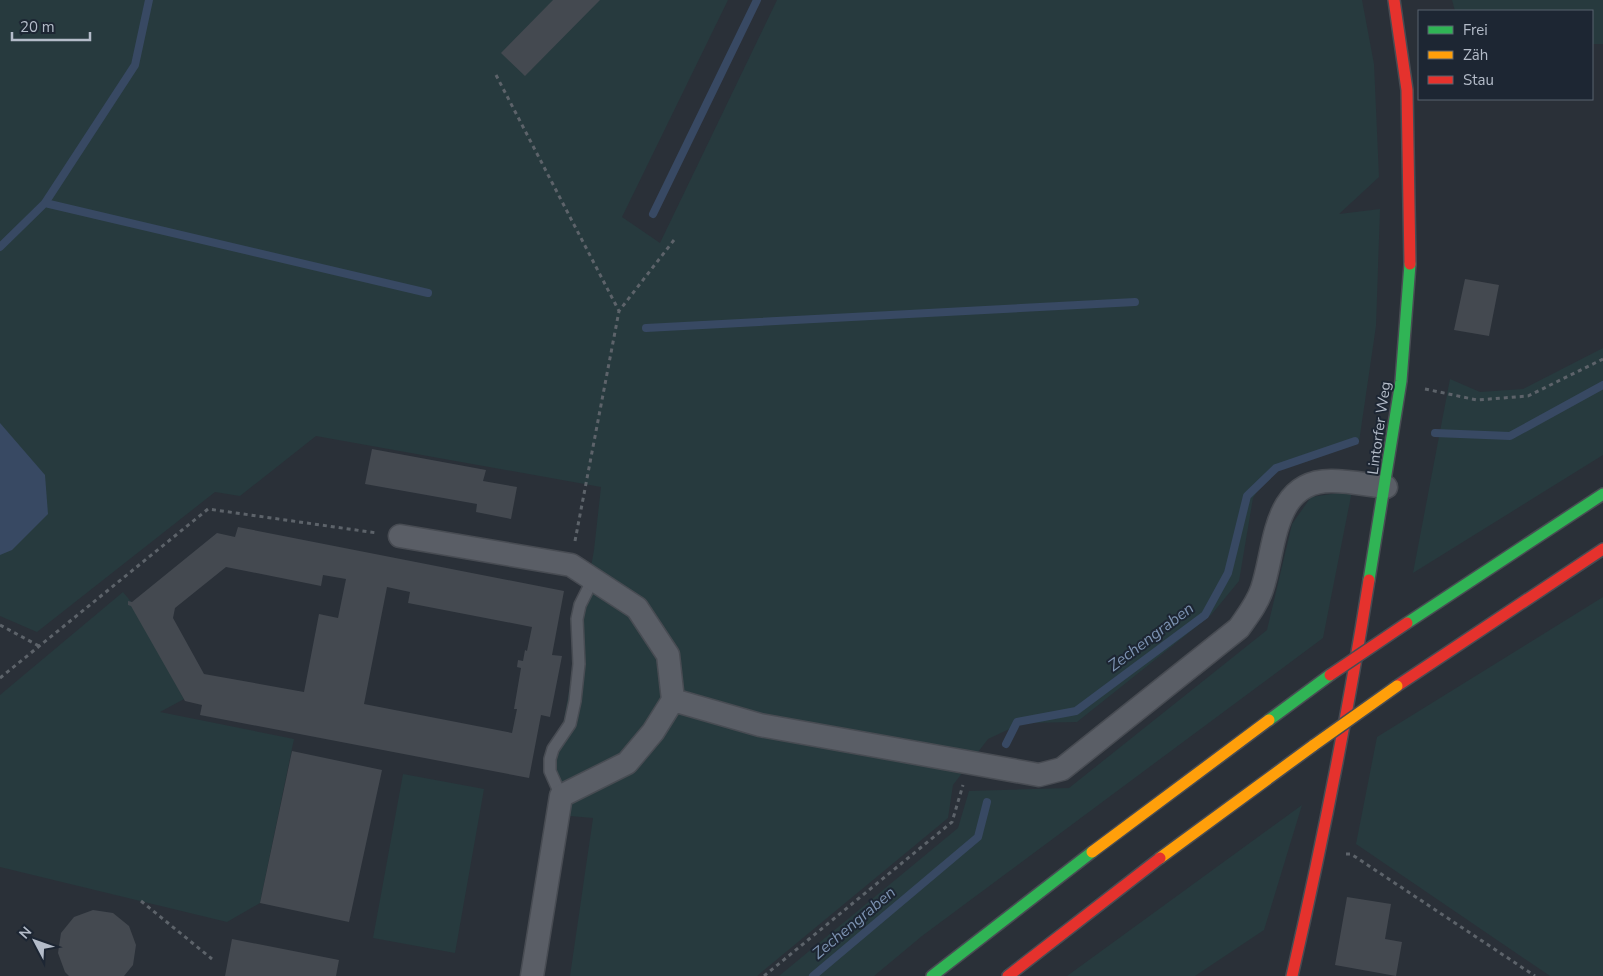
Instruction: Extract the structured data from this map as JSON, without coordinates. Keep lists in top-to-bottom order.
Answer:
{
  "streets": {
    "main road": ["Lintorfer Weg"]
  },
  "water": ["Zechengraben"],
  "legend": ["Frei", "Zäh", "Stau"],
  "scale_bar": "20 m",
  "north": "top left"
}
